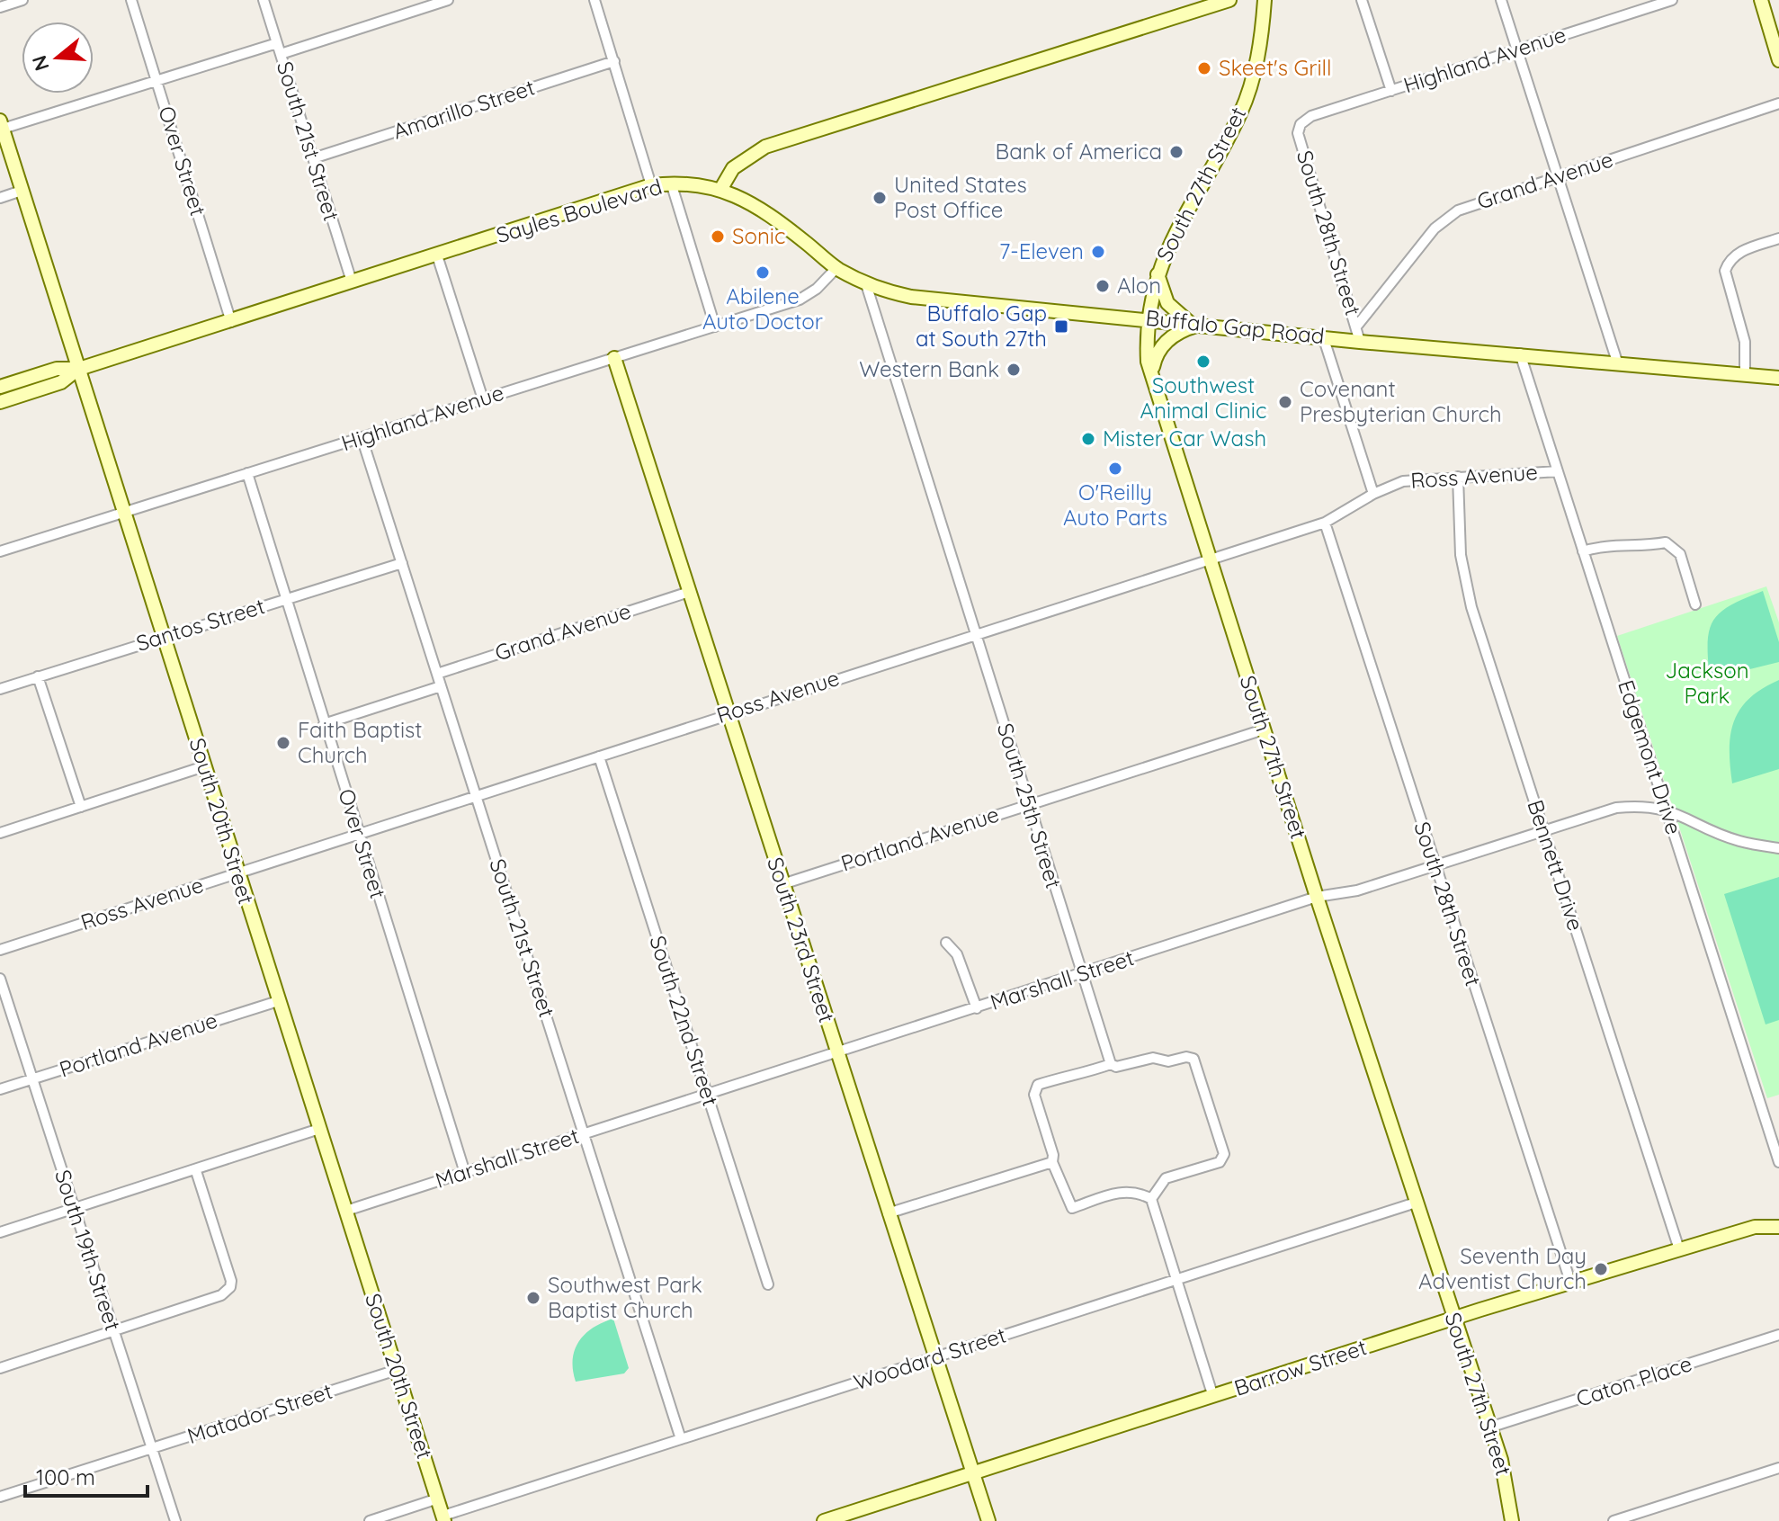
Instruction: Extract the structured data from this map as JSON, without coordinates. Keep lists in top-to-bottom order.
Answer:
{
  "streets": {
    "main road": [
      "South 27th Street",
      "Sayles Boulevard",
      "Buffalo Gap Road",
      "South 20th Street",
      "South 23rd Street",
      "Barrow Street"
    ],
    "street": [
      "Highland Avenue",
      "Amarillo Street",
      "South 21st Street",
      "Over Street",
      "Grand Avenue",
      "South 28th Street",
      "Ross Avenue",
      "Santos Street",
      "Edgemont Drive",
      "South 25th Street",
      "Portland Avenue",
      "Bennett Drive",
      "Marshall Street",
      "South 22nd Street",
      "South 19th Street",
      "Woodard Street",
      "Caton Place",
      "Matador Street"
    ]
  },
  "crossings": [
    ["Highland Avenue", "South 21st Street"],
    ["Highland Avenue", "Over Street"],
    ["Highland Avenue", "South 28th Street"],
    ["Highland Avenue", "Buffalo Gap Road"],
    ["Highland Avenue", "South 20th Street"],
    ["Highland Avenue", "South 23rd Street"],
    ["Amarillo Street", "South 21st Street"],
    ["South 21st Street", "Grand Avenue"],
    ["South 21st Street", "Sayles Boulevard"],
    ["South 21st Street", "Ross Avenue"],
    ["South 21st Street", "Santos Street"],
    ["South 21st Street", "Marshall Street"],
    ["South 21st Street", "Woodard Street"],
    ["Over Street", "Sayles Boulevard"],
    ["Over Street", "Ross Avenue"],
    ["Over Street", "Santos Street"],
    ["Over Street", "Marshall Street"],
    ["Grand Avenue", "South 28th Street"],
    ["Grand Avenue", "South 23rd Street"],
    ["South 27th Street", "Buffalo Gap Road"],
    ["South 27th Street", "Ross Avenue"],
    ["South 27th Street", "Portland Avenue"],
    ["South 27th Street", "Marshall Street"],
    ["South 27th Street", "Woodard Street"],
    ["South 27th Street", "Barrow Street"],
    ["South 27th Street", "Caton Place"],
    ["Sayles Boulevard", "Buffalo Gap Road"],
    ["Sayles Boulevard", "South 20th Street"],
    ["South 28th Street", "Buffalo Gap Road"],
    ["South 28th Street", "Ross Avenue"],
    ["South 28th Street", "Marshall Street"],
    ["South 28th Street", "Barrow Street"],
    ["Buffalo Gap Road", "Edgemont Drive"],
    ["Buffalo Gap Road", "South 25th Street"],
    ["Ross Avenue", "Edgemont Drive"],
    ["Ross Avenue", "South 25th Street"],
    ["Ross Avenue", "South 20th Street"],
    ["Ross Avenue", "Bennett Drive"],
    ["Ross Avenue", "South 23rd Street"],
    ["Ross Avenue", "South 22nd Street"],
    ["Santos Street", "South 20th Street"],
    ["Edgemont Drive", "Marshall Street"],
    ["South 25th Street", "Portland Avenue"],
    ["South 25th Street", "Marshall Street"],
    ["South 20th Street", "Portland Avenue"],
    ["South 20th Street", "Marshall Street"],
    ["South 20th Street", "Woodard Street"],
    ["South 20th Street", "Matador Street"],
    ["Portland Avenue", "South 23rd Street"],
    ["Portland Avenue", "South 19th Street"],
    ["Bennett Drive", "Marshall Street"],
    ["Bennett Drive", "Barrow Street"],
    ["South 23rd Street", "Marshall Street"],
    ["South 23rd Street", "Woodard Street"],
    ["South 23rd Street", "Barrow Street"],
    ["Marshall Street", "South 22nd Street"],
    ["South 19th Street", "Matador Street"]
  ],
  "parks": ["Jackson Park"],
  "places": {
    "other": [
      "Skeet's Grill",
      "Bank of America",
      "United States Post Office",
      "Sonic",
      "7-Eleven",
      "Abilene Auto Doctor",
      "Alon",
      "Southwest Animal Clinic",
      "Western Bank",
      "Covenant Presbyterian Church",
      "Mister Car Wash",
      "O'Reilly Auto Parts",
      "Faith Baptist Church",
      "Seventh Day Adventist Church",
      "Southwest Park Baptist Church"
    ],
    "transit": ["Buffalo Gap at South 27th"]
  },
  "scale_bar": "100 m",
  "north": "left"
}
